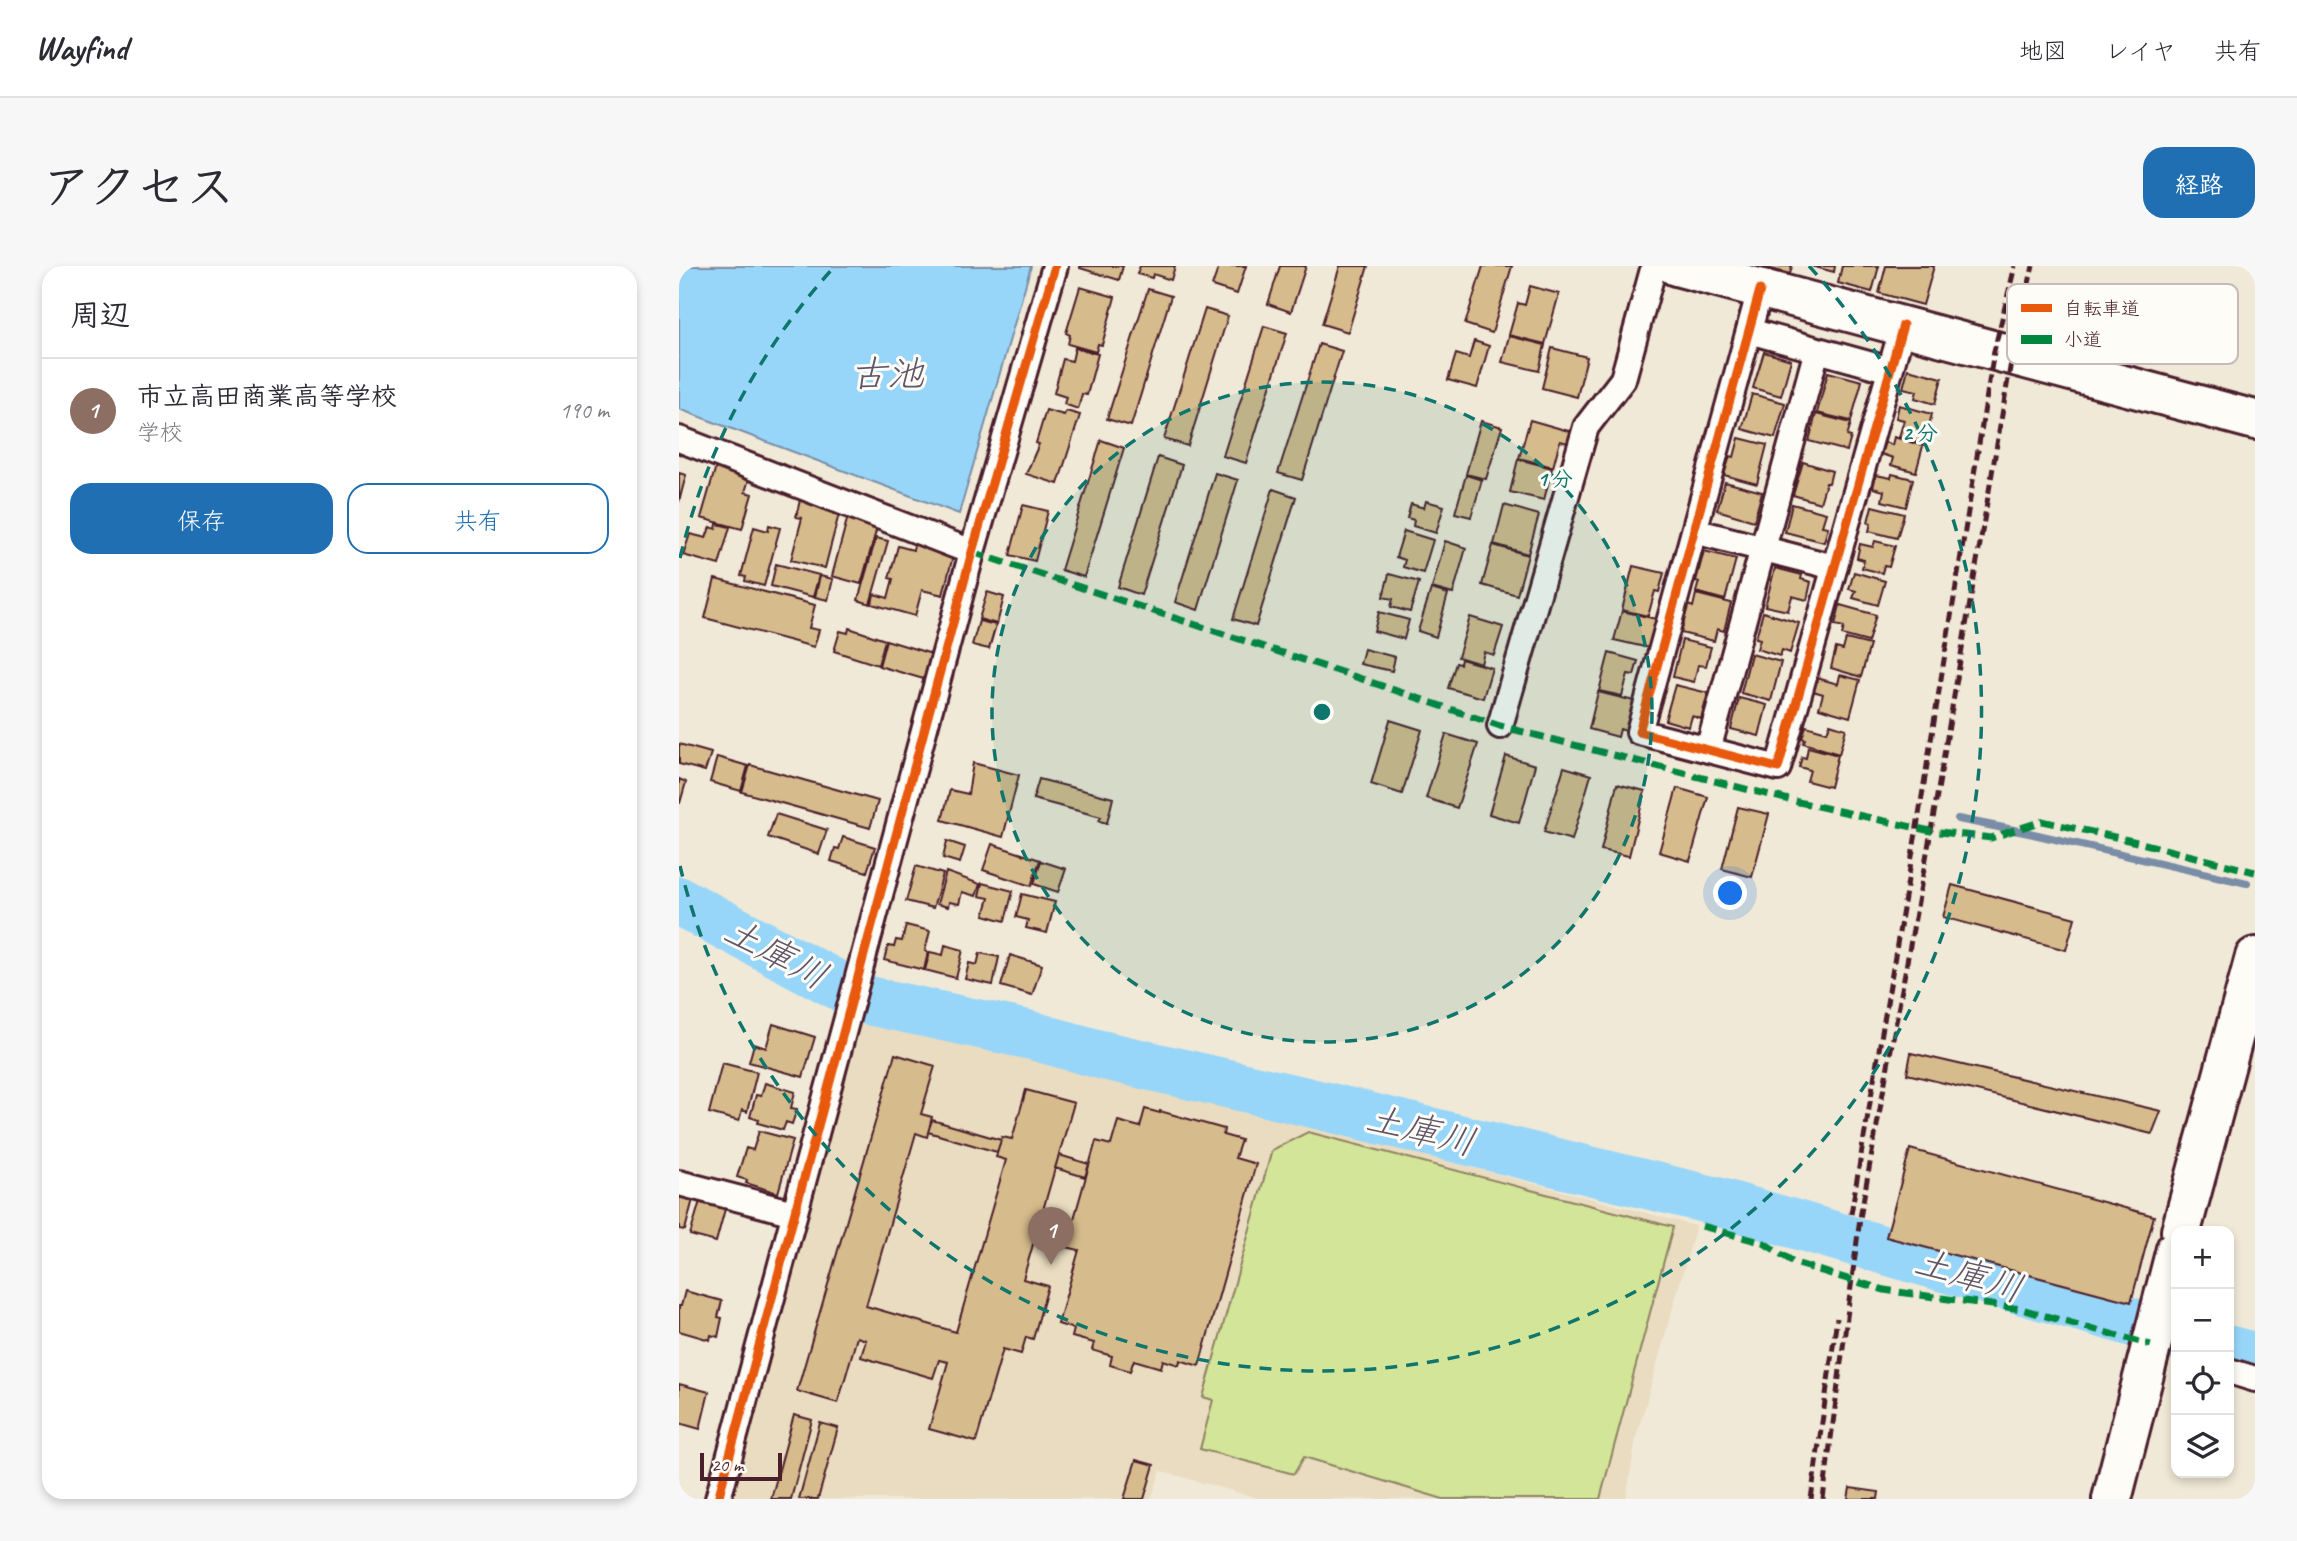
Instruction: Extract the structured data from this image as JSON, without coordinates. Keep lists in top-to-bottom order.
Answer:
{
  "water": ["古池", "土庫川"],
  "legend": ["自転車道", "小道"],
  "scale_bar": "20 m",
  "page": {
    "header": "Wayfind",
    "nav": ["地図", "レイヤ", "共有"],
    "title": "アクセス",
    "buttons": [
      "経路",
      ["保存", "共有"]
    ],
    "heading": "周辺",
    "list": [
      {
        "mark": "1",
        "name": "市立高田商業高等学校",
        "note": "学校",
        "value": "190 m"
      }
    ],
    "pins": "1",
    "map_buttons": ["+", "−"],
    "scale": "20 m"
  },
  "rings": ["2 分", "1 分"]
}
